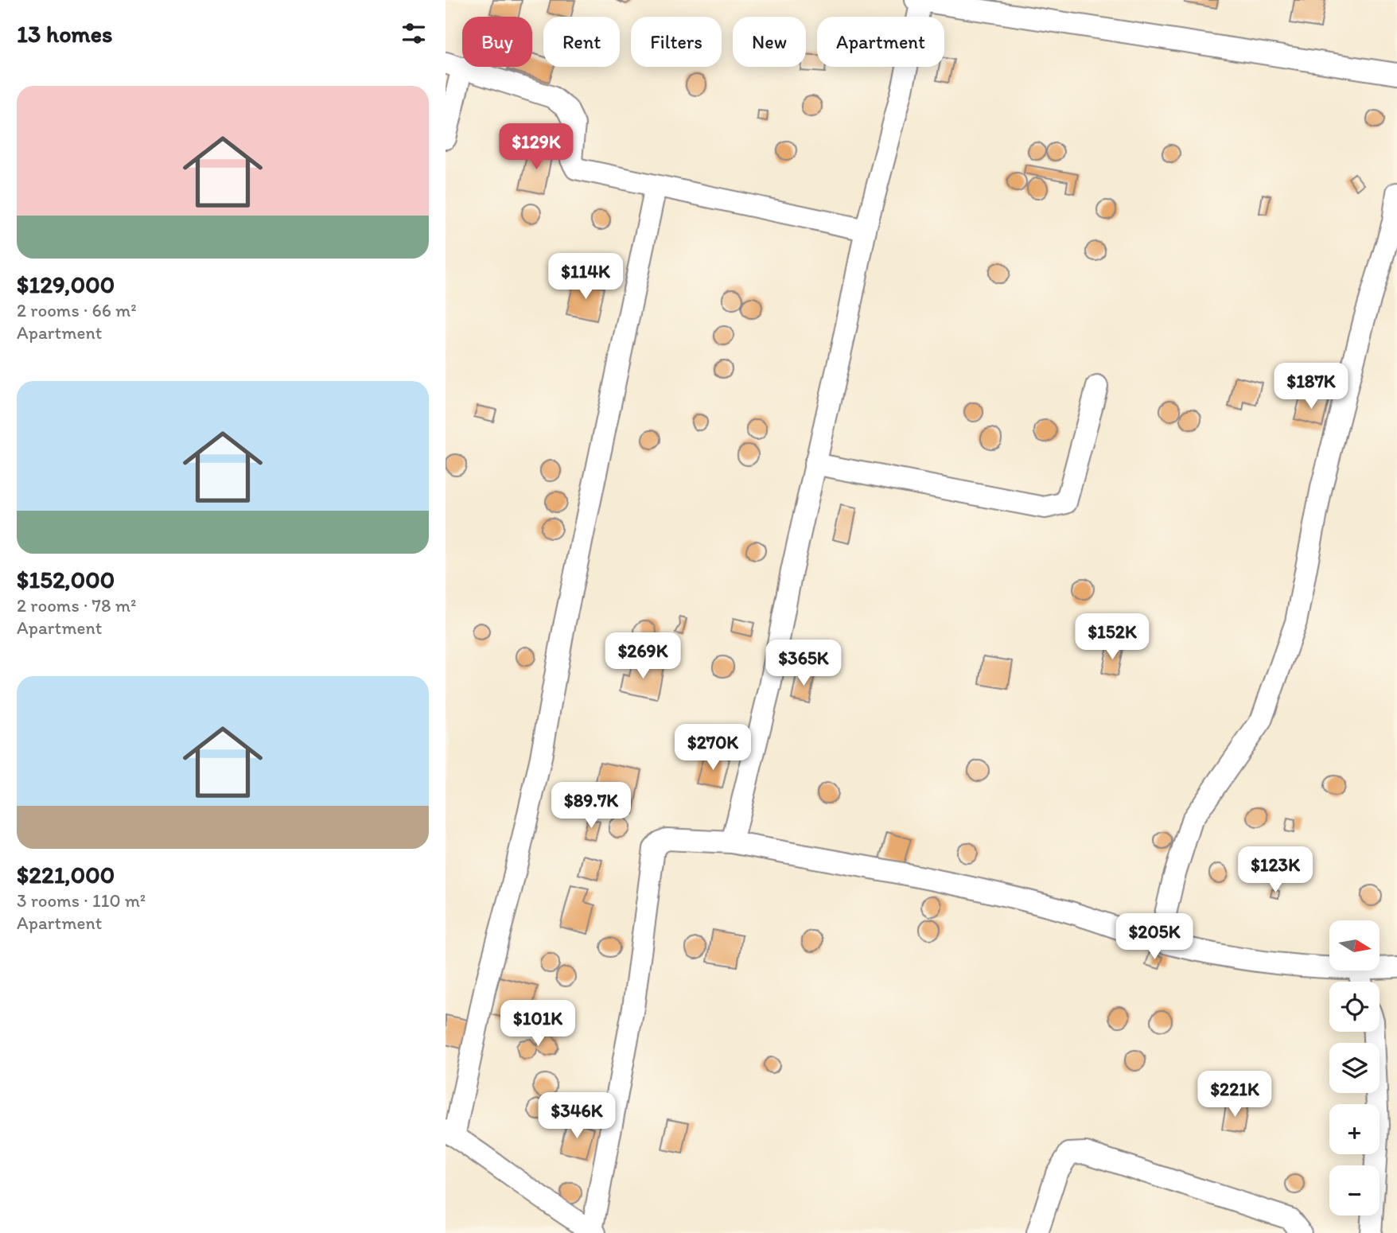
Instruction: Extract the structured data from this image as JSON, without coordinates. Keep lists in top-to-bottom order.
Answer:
{
  "north": "right",
  "page": {
    "heading": "13 homes",
    "chip": [
      "Buy",
      "Rent",
      "Filters",
      "New",
      "Apartment"
    ],
    "list": [
      {
        "name": "$129,000",
        "note": "2 rooms · 66 m² · Apartment"
      },
      {
        "name": "$152,000",
        "note": "2 rooms · 78 m² · Apartment"
      },
      {
        "name": "$221,000",
        "note": "3 rooms · 110 m² · Apartment"
      }
    ],
    "price": [
      "$129K",
      "$114K",
      "$187K",
      "$152K",
      "$269K",
      "$365K",
      "$270K",
      "$89.7K",
      "$123K",
      "$205K",
      "$101K",
      "$221K",
      "$346K"
    ],
    "map_buttons": ["+", "−"]
  }
}
